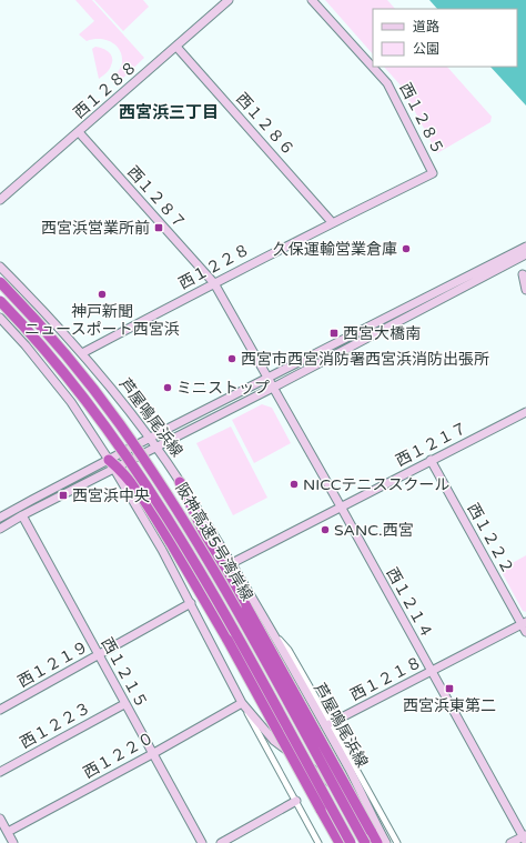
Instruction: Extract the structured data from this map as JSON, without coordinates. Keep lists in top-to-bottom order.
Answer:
{
  "streets": {
    "highway": ["阪神高速5号湾岸線"],
    "street": [
      "西１２８８",
      "西１２８５",
      "西１２８６",
      "西１２８７",
      "西１２２８",
      "芦屋鳴尾浜線",
      "西１２１７",
      "西１２２２",
      "西１２１４",
      "西１２１９",
      "西１２１５",
      "西１２１８",
      "西１２２３",
      "西１２２０"
    ]
  },
  "crossings": [
    ["西１２８８", "西１２８６"],
    ["西１２８８", "西１２８７"],
    ["西１２８５", "西１２２８"],
    ["西１２８６", "西１２２８"],
    ["西１２８７", "西１２２８"],
    ["西１２８７", "西１２１４"],
    ["西１２２８", "芦屋鳴尾浜線"],
    ["芦屋鳴尾浜線", "西１２１７"],
    ["芦屋鳴尾浜線", "西１２１９"],
    ["芦屋鳴尾浜線", "西１２２０"],
    ["西１２１７", "西１２２２"],
    ["西１２１７", "西１２１４"],
    ["西１２２２", "西１２１８"],
    ["西１２１４", "西１２１８"],
    ["西１２１９", "西１２１５"],
    ["西１２１５", "西１２２３"],
    ["西１２１５", "西１２２０"]
  ],
  "districts": ["西宮浜三丁目"],
  "places": {
    "transit": [
      "西宮浜営業所前",
      "西宮大橋南",
      "西宮浜中央",
      "西宮浜東第二"
    ],
    "other": [
      "久保運輸営業倉庫",
      "神戸新聞 ニュースポート西宮浜",
      "西宮市西宮消防署西宮浜消防出張所",
      "ミニストップ",
      "NICCテニススクール",
      "SANC.西宮"
    ]
  },
  "legend": ["道路", "公園"]
}
